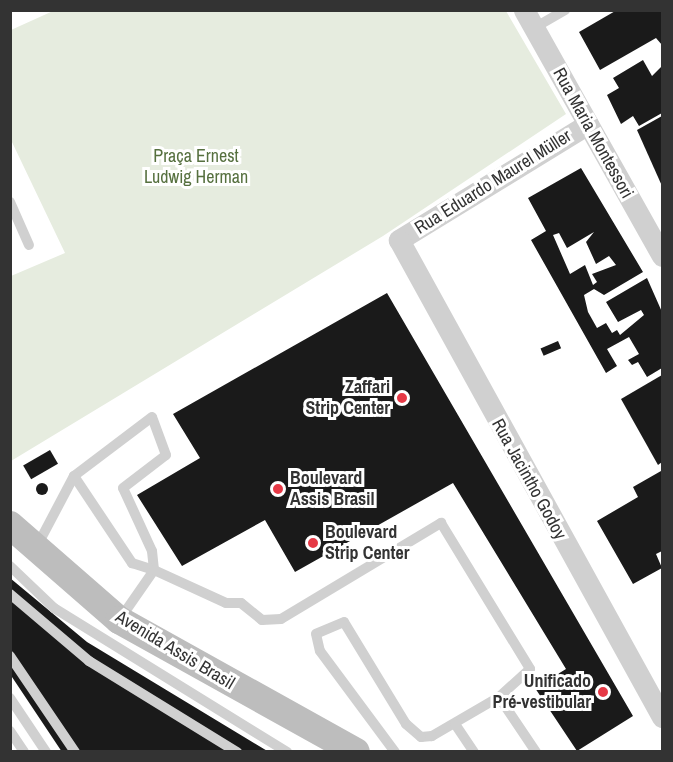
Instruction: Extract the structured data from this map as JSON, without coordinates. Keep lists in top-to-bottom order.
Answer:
{
  "streets": {
    "main road": ["Avenida Assis Brasil"],
    "street": ["Rua Maria Montessori", "Rua Eduardo Maurel Müller", "Rua Jacintho Godoy"]
  },
  "crossings": [
    ["Rua Maria Montessori", "Rua Eduardo Maurel Müller"],
    ["Rua Eduardo Maurel Müller", "Rua Jacintho Godoy"]
  ],
  "parks": ["Praça Ernest Ludwig Herman"],
  "places": [
    "Zaffari Strip Center",
    "Boulevard Assis Brasil",
    "Boulevard Strip Center",
    "Unificado Pré-vestibular"
  ]
}
